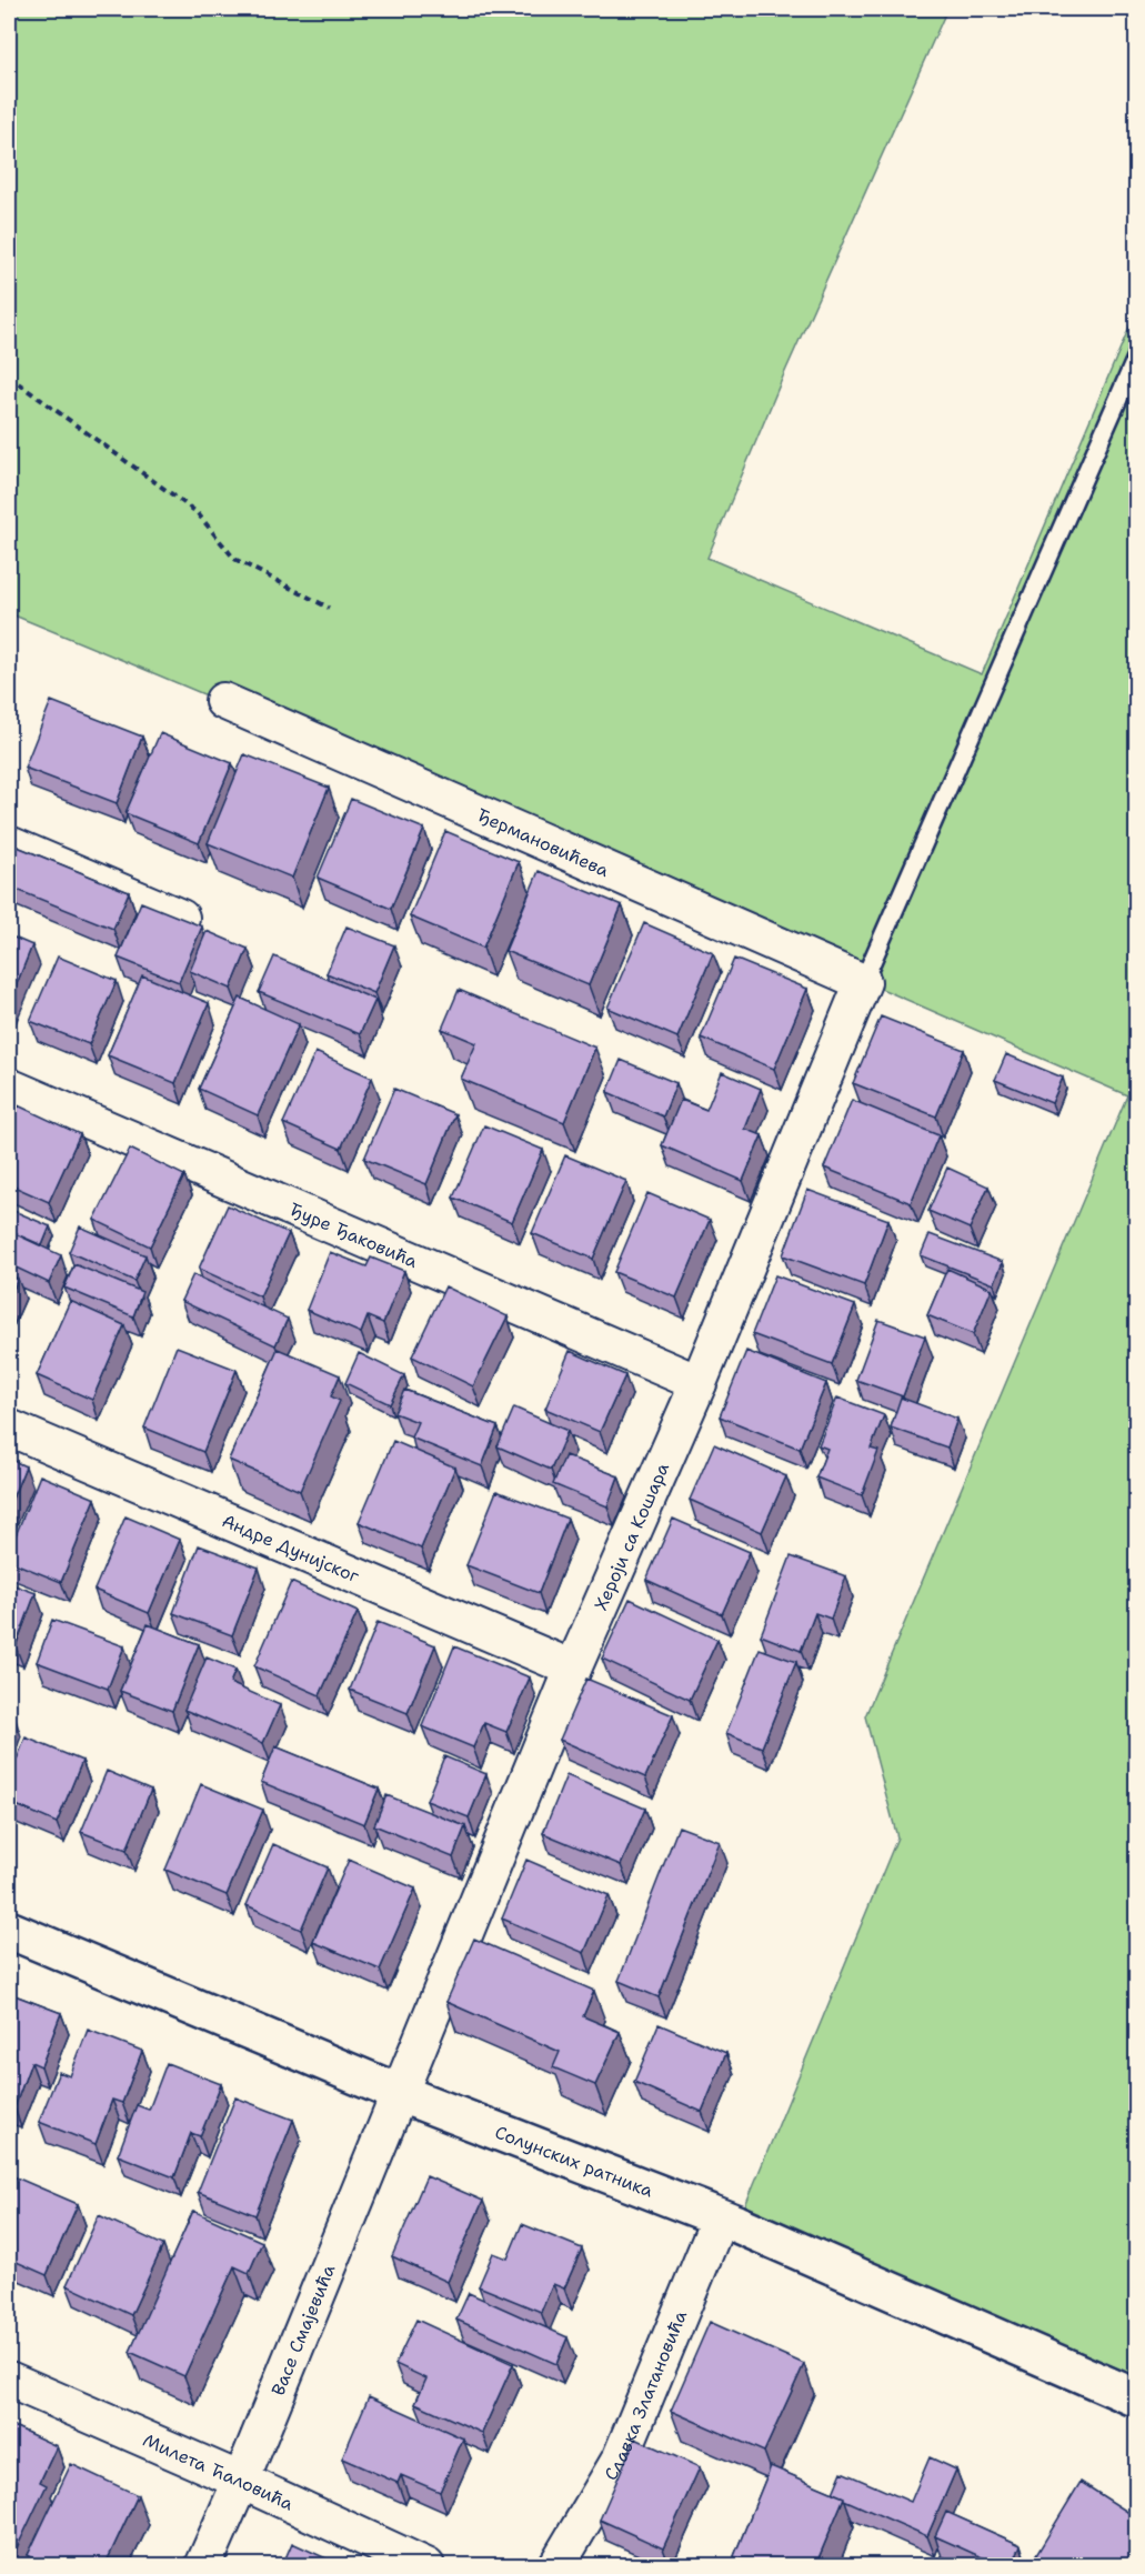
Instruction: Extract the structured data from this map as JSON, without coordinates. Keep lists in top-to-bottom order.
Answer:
{
  "streets": {
    "main road": ["Солунских ратника"],
    "street": [
      "Ђермановићева",
      "Ђуре Ђаковића",
      "Хероји са Кошара",
      "Андре Дунијског",
      "Васе Смајевића",
      "Славка Златановића",
      "Милета Ћаловића"
    ]
  },
  "crossings": [
    ["Ђермановићева", "Хероји са Кошара"],
    ["Ђуре Ђаковића", "Хероји са Кошара"],
    ["Хероји са Кошара", "Андре Дунијског"],
    ["Хероји са Кошара", "Солунских ратника"],
    ["Хероји са Кошара", "Васе Смајевића"],
    ["Солунских ратника", "Васе Смајевића"],
    ["Солунских ратника", "Славка Златановића"],
    ["Васе Смајевића", "Милета Ћаловића"]
  ]
}
